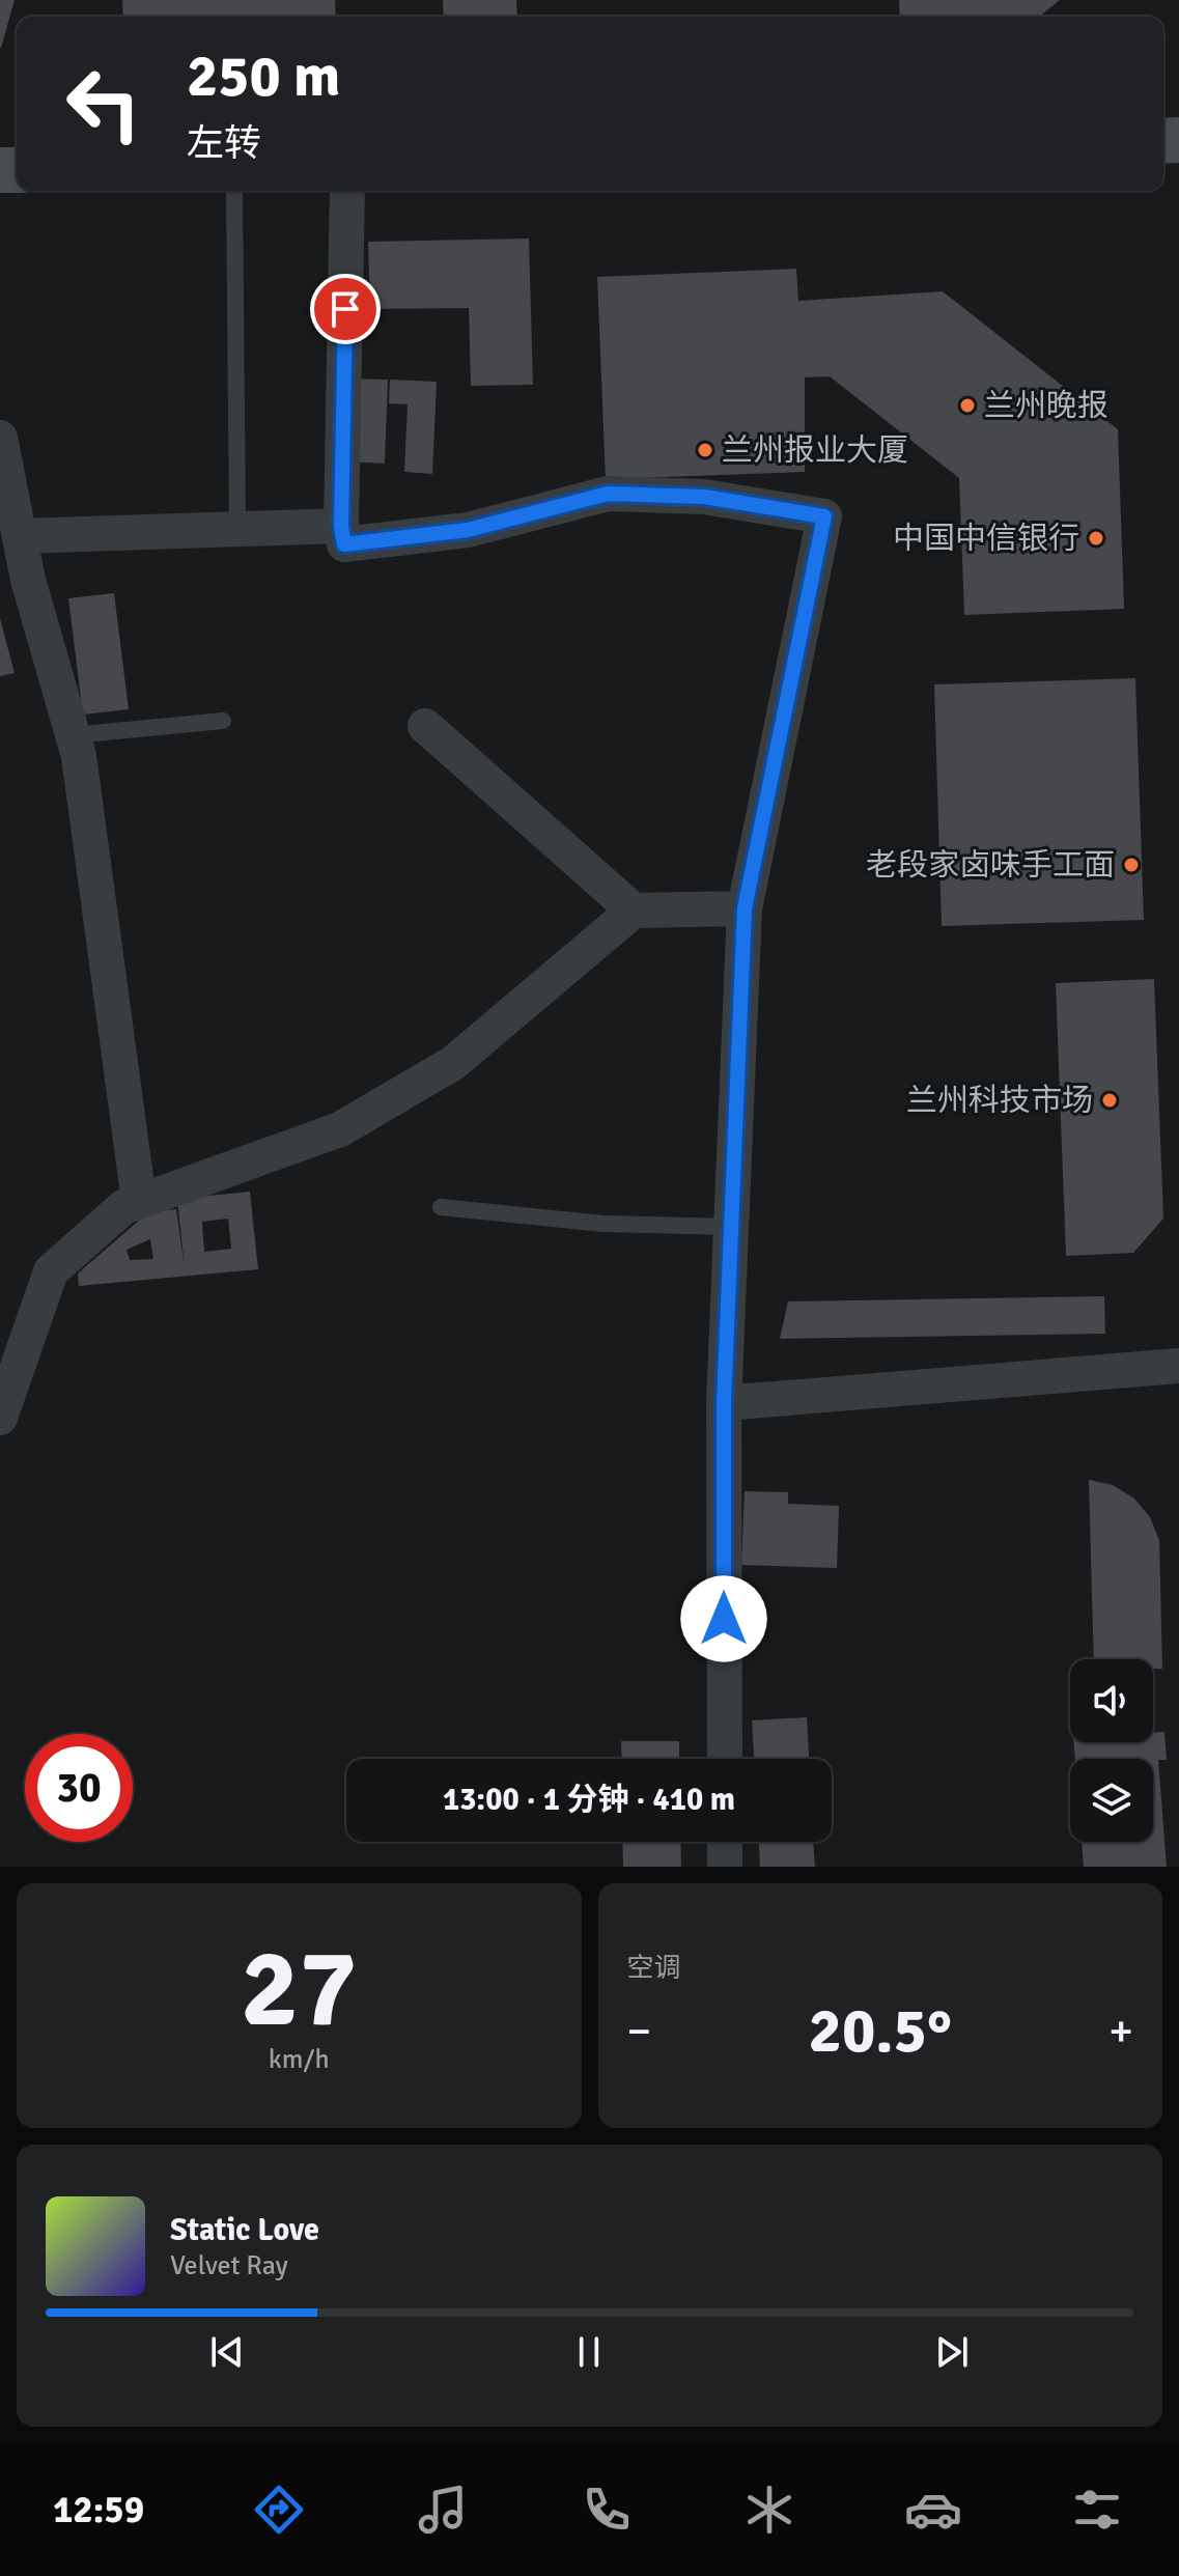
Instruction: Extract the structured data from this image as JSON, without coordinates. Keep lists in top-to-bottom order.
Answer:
{
  "places": [
    "兰州晚报",
    "兰州报业大厦",
    "中国中信银行",
    "老段家卤味手工面",
    "兰州科技市场"
  ],
  "page": {
    "turn": ["250 m", "左转"],
    "limit": "30",
    "trip": "13:00 · 1 分钟 · 410 m",
    "tile": [
      ["27", "km/h"],
      "空调"
    ],
    "heat": ["−", "20.5°", "+"],
    "song": ["Static Love", "Velvet Ray"],
    "tabs": "12:59"
  }
}
